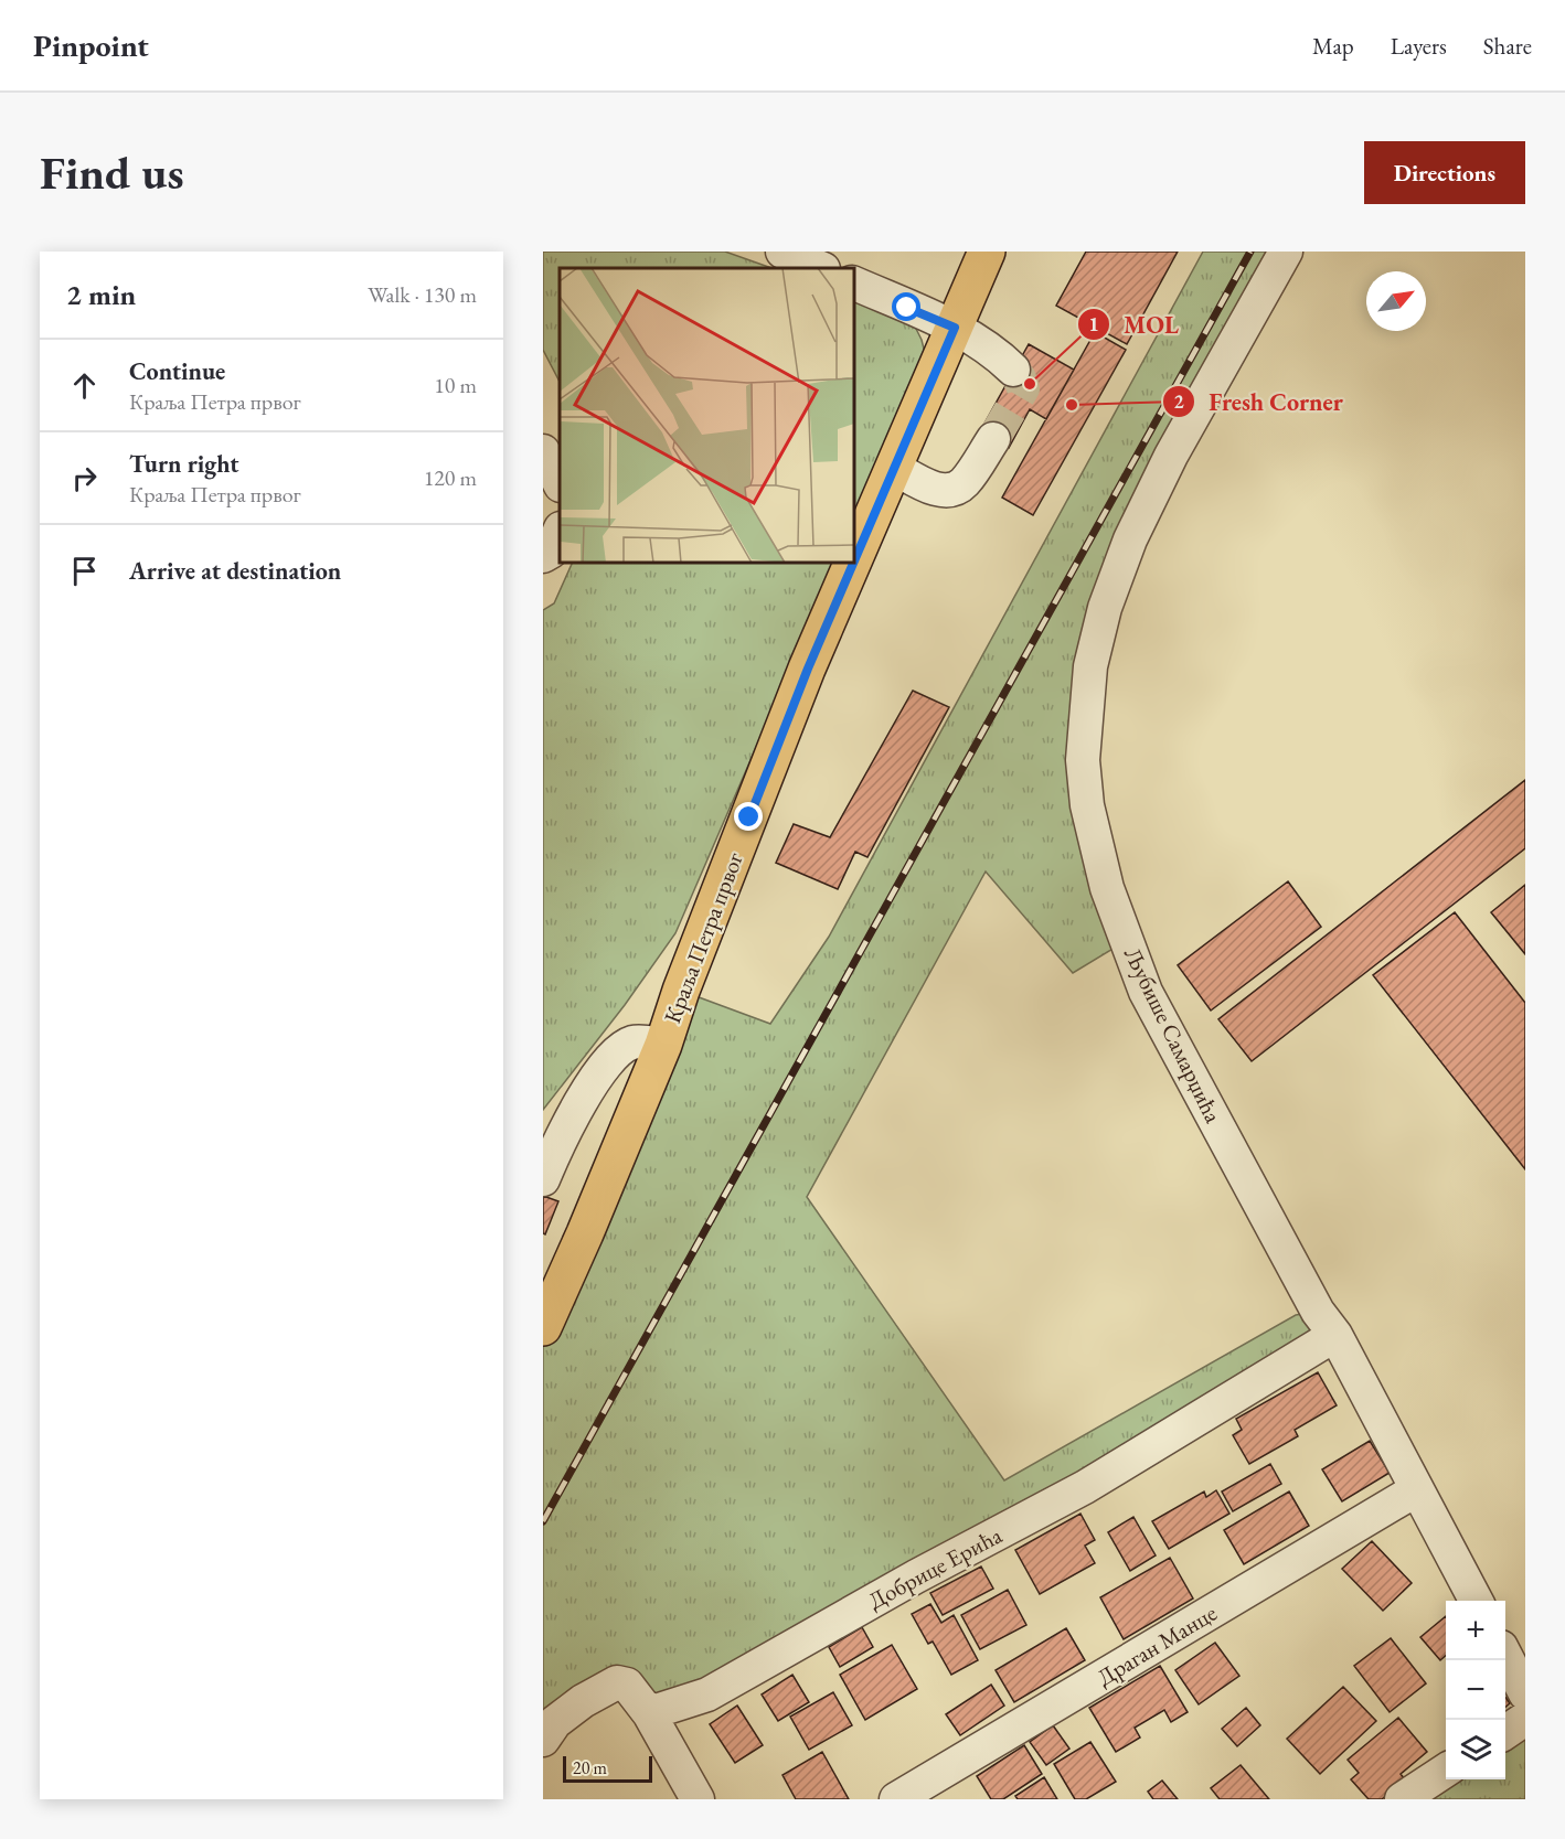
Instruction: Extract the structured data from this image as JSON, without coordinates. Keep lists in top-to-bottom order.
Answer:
{
  "streets": {
    "main road": ["Краља Петра првог"],
    "street": ["Љубише Самарџића", "Добрице Ерића", "Драган Манце"]
  },
  "crossings": [
    ["Љубише Самарџића", "Добрице Ерића"],
    ["Љубише Самарџића", "Драган Манце"]
  ],
  "places": ["MOL", "Fresh Corner"],
  "scale_bar": "20 m",
  "north": "top right",
  "page": {
    "header": "Pinpoint",
    "nav": ["Map", "Layers", "Share"],
    "buttons": "Directions",
    "title": "Find us",
    "heading": ["2 min", "Walk · 130 m"],
    "list": [
      ["Continue", "Краља Петра првог", "10 m"],
      ["Turn right", "Краља Петра првог", "120 m"],
      "Arrive at destination"
    ],
    "map_buttons": ["+", "−"],
    "scale": "20 m"
  }
}
